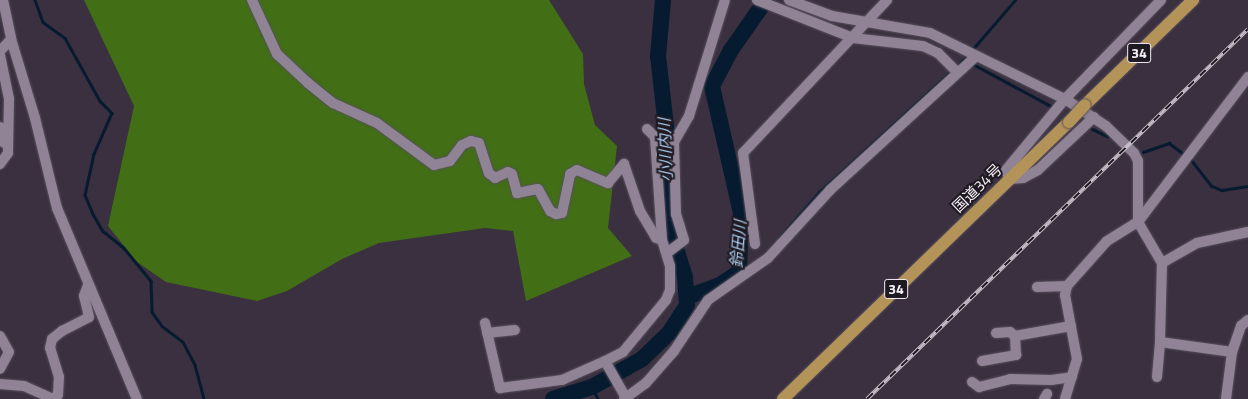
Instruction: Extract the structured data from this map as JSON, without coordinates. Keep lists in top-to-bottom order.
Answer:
{
  "streets": {
    "highway": ["34", "国道34号"]
  },
  "water": ["小川内川", "鈴田川"]
}
